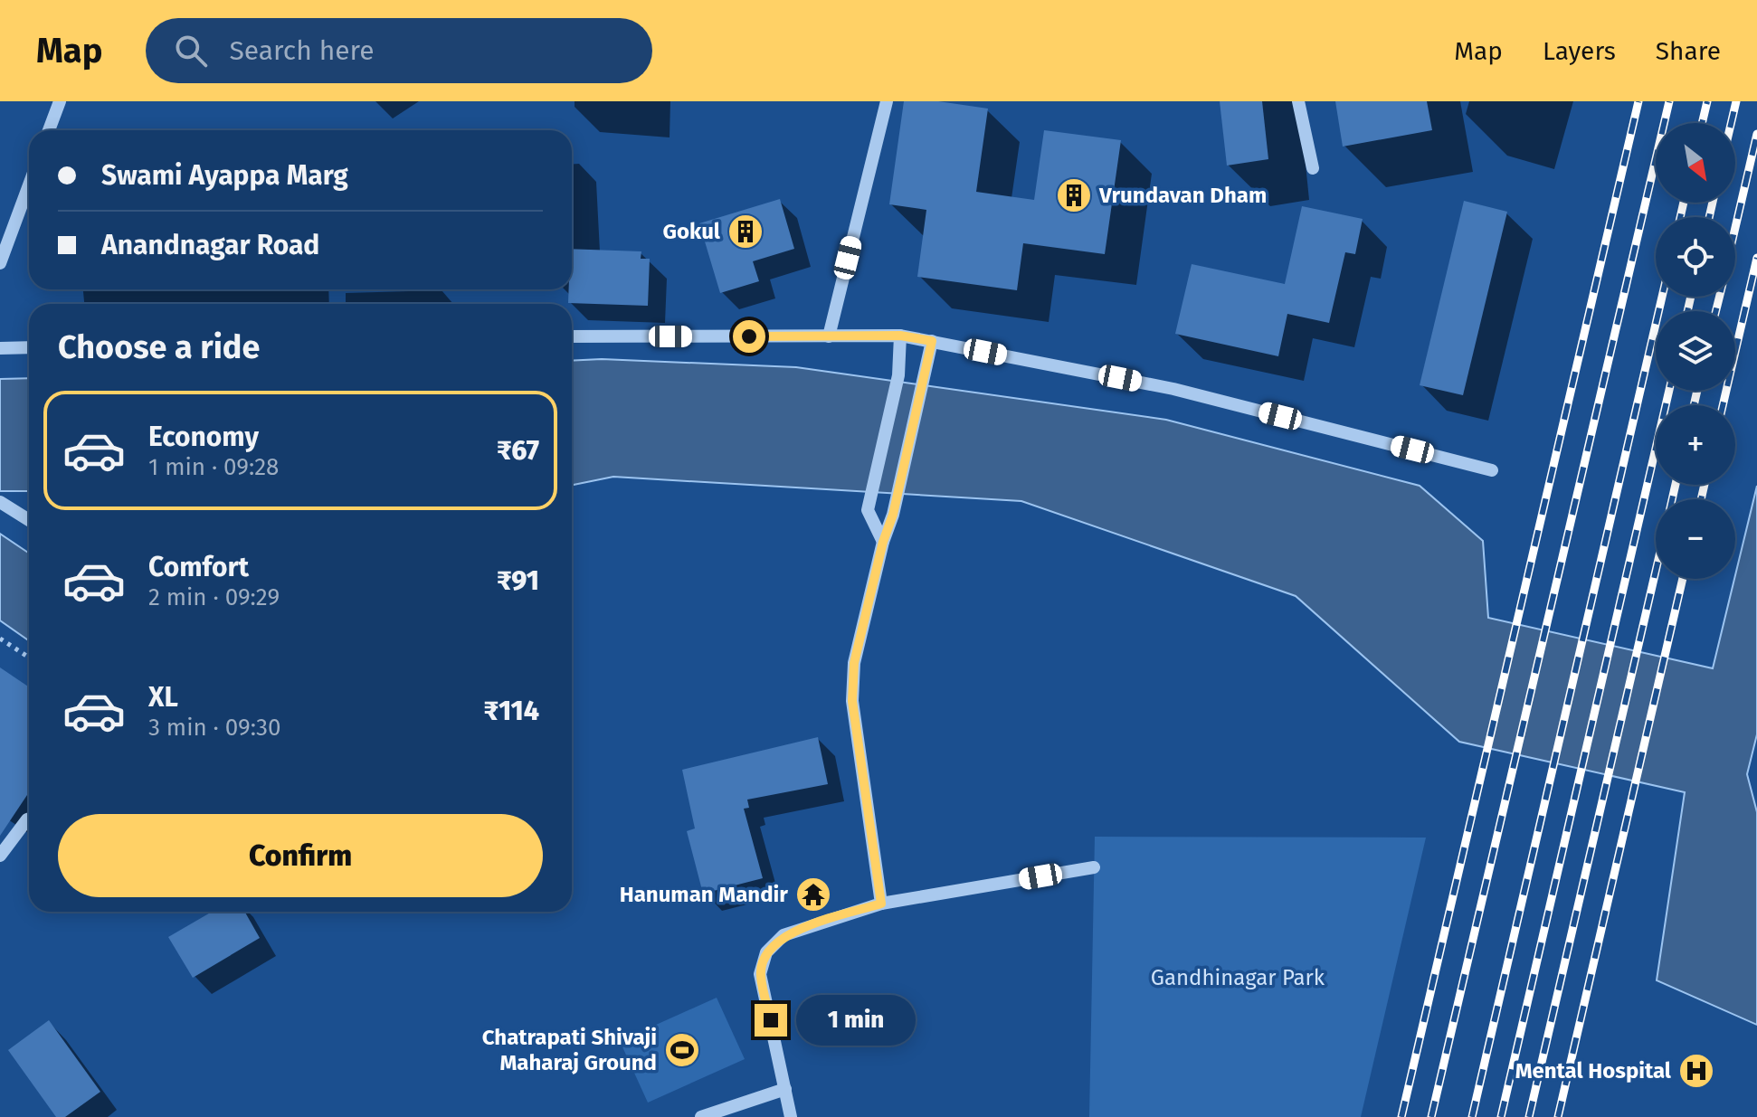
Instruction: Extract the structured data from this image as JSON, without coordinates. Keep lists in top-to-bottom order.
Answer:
{
  "parks": ["Gandhinagar Park"],
  "places": {
    "building": ["Vrundavan Dham", "Gokul"],
    "temple": ["Hanuman Mandir"],
    "sports": ["Chatrapati Shivaji Maharaj Ground"],
    "hospital": ["Mental Hospital"]
  },
  "north": "bottom right",
  "page": {
    "header": "Map",
    "search": "Search here",
    "nav": ["Map", "Layers", "Share"],
    "map_buttons": ["+", "−"],
    "banner": ["Swami Ayappa Marg", "Anandnagar Road"],
    "heading": "Choose a ride",
    "list": [
      {
        "name": "Economy",
        "note": "1 min · 09:28",
        "value": "₹67"
      },
      {
        "name": "Comfort",
        "note": "2 min · 09:29",
        "value": "₹91"
      },
      {
        "name": "XL",
        "note": "3 min · 09:30",
        "value": "₹114"
      }
    ],
    "buttons": "Confirm",
    "bubble": "1 min"
  }
}
